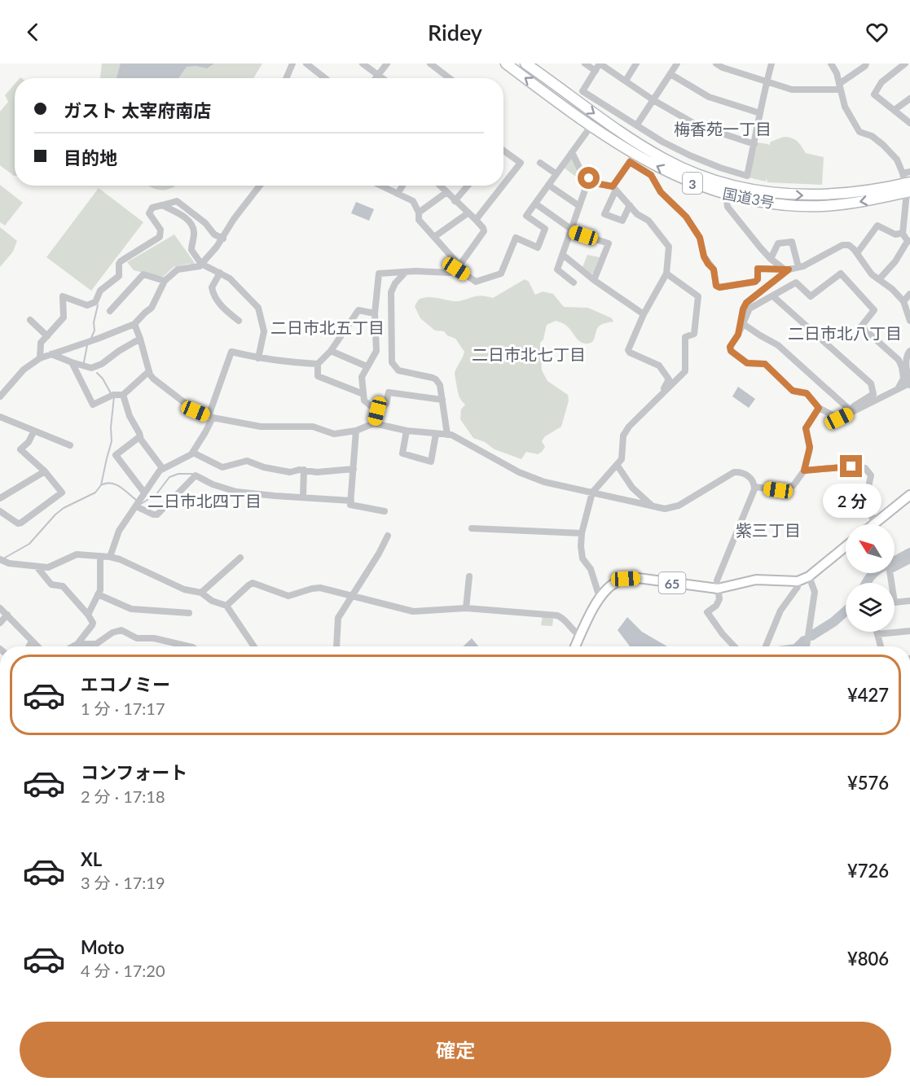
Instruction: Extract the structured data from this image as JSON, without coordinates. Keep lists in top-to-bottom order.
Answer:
{
  "streets": {
    "highway": ["3", "国道3号"],
    "main road": ["65"]
  },
  "districts": [
    "梅香苑一丁目",
    "二日市北五丁目",
    "二日市北八丁目",
    "二日市北七丁目",
    "二日市北四丁目",
    "紫三丁目"
  ],
  "north": "top left",
  "page": {
    "header": "Ridey",
    "banner": ["ガスト 太宰府南店", "目的地"],
    "bubble": "2 分",
    "list": [
      {
        "name": "エコノミー",
        "note": "1 分 · 17:17",
        "value": "¥427"
      },
      {
        "name": "コンフォート",
        "note": "2 分 · 17:18",
        "value": "¥576"
      },
      {
        "name": "XL",
        "note": "3 分 · 17:19",
        "value": "¥726"
      },
      {
        "name": "Moto",
        "note": "4 分 · 17:20",
        "value": "¥806"
      }
    ],
    "buttons": "確定"
  }
}
